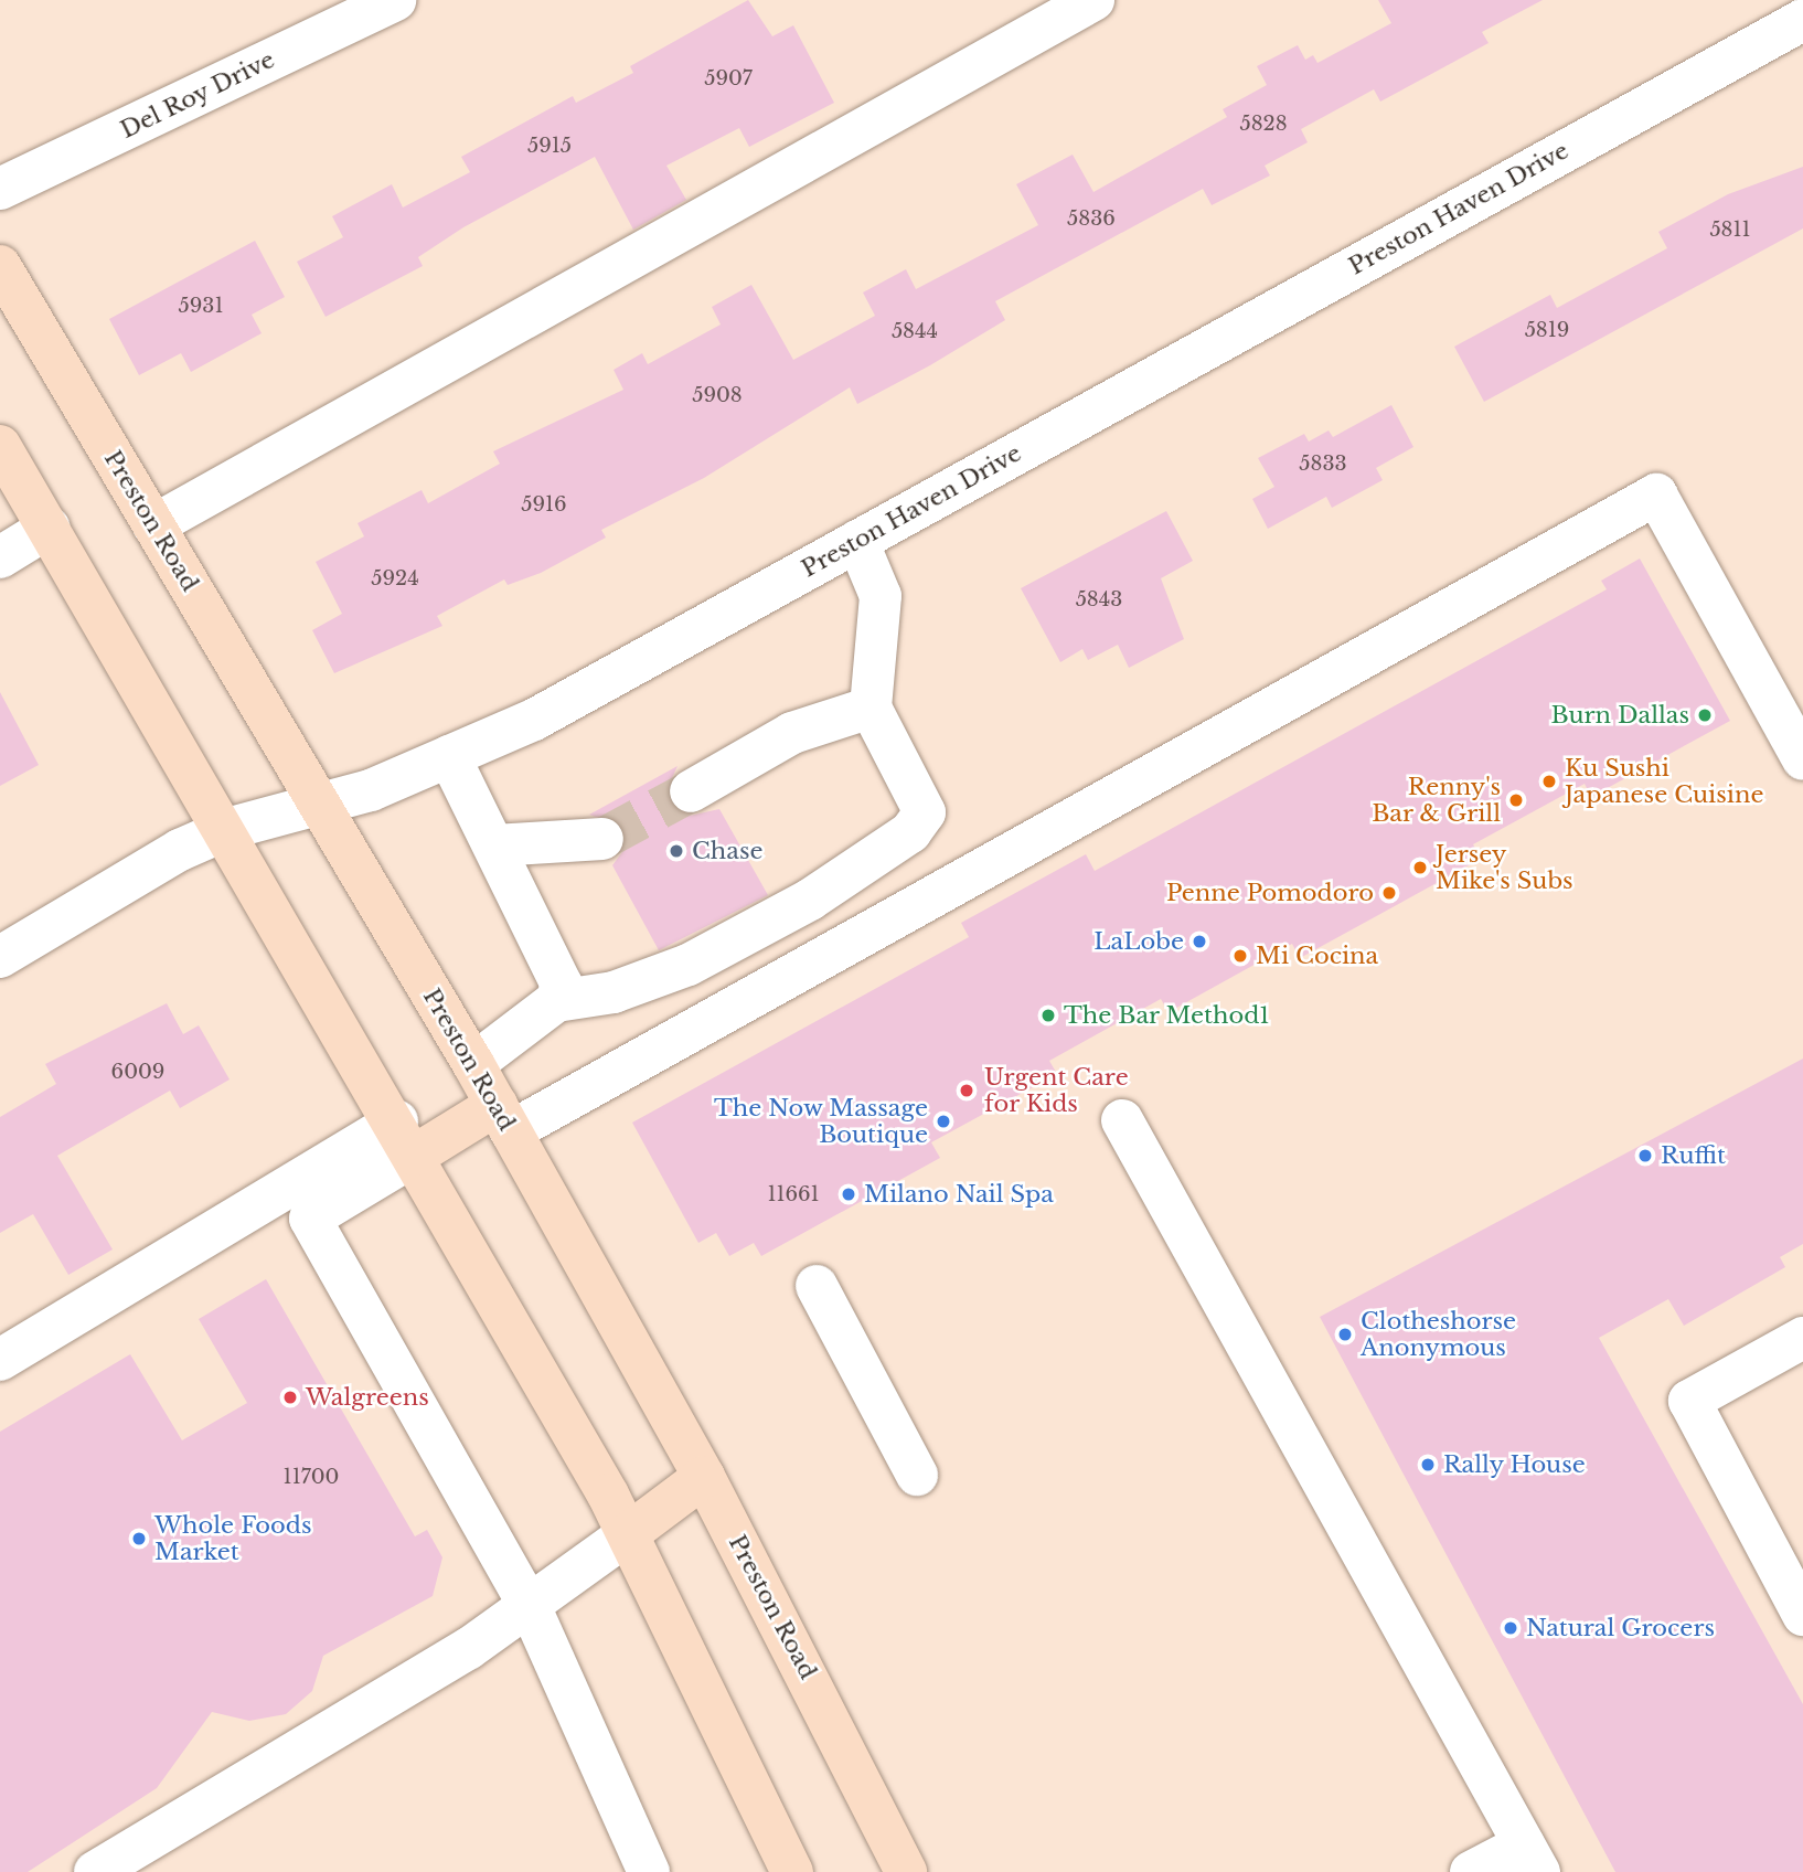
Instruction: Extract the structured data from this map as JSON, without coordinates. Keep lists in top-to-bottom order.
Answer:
{
  "streets": {
    "main road": ["Preston Road"],
    "street": ["Del Roy Drive", "Preston Haven Drive"]
  },
  "crossings": [
    ["Preston Haven Drive", "Preston Road"]
  ],
  "places": [
    "Burn Dallas",
    "Ku Sushi Japanese Cuisine",
    "Renny's Bar & Grill",
    "Chase",
    "Jersey Mike's Subs",
    "Penne Pomodoro",
    "LaLobe",
    "Mi Cocina",
    "The Bar Method1",
    "Urgent Care for Kids",
    "The Now Massage Boutique",
    "Ruffit",
    "Milano Nail Spa",
    "Clotheshorse Anonymous",
    "Walgreens",
    "Rally House",
    "Whole Foods Market",
    "Natural Grocers"
  ],
  "house_numbers": [
    "5907",
    "5828",
    "5915",
    "5836",
    "5811",
    "5931",
    "5819",
    "5844",
    "5908",
    "5833",
    "5916",
    "5924",
    "5843",
    "6009",
    "11661",
    "11700"
  ]
}
